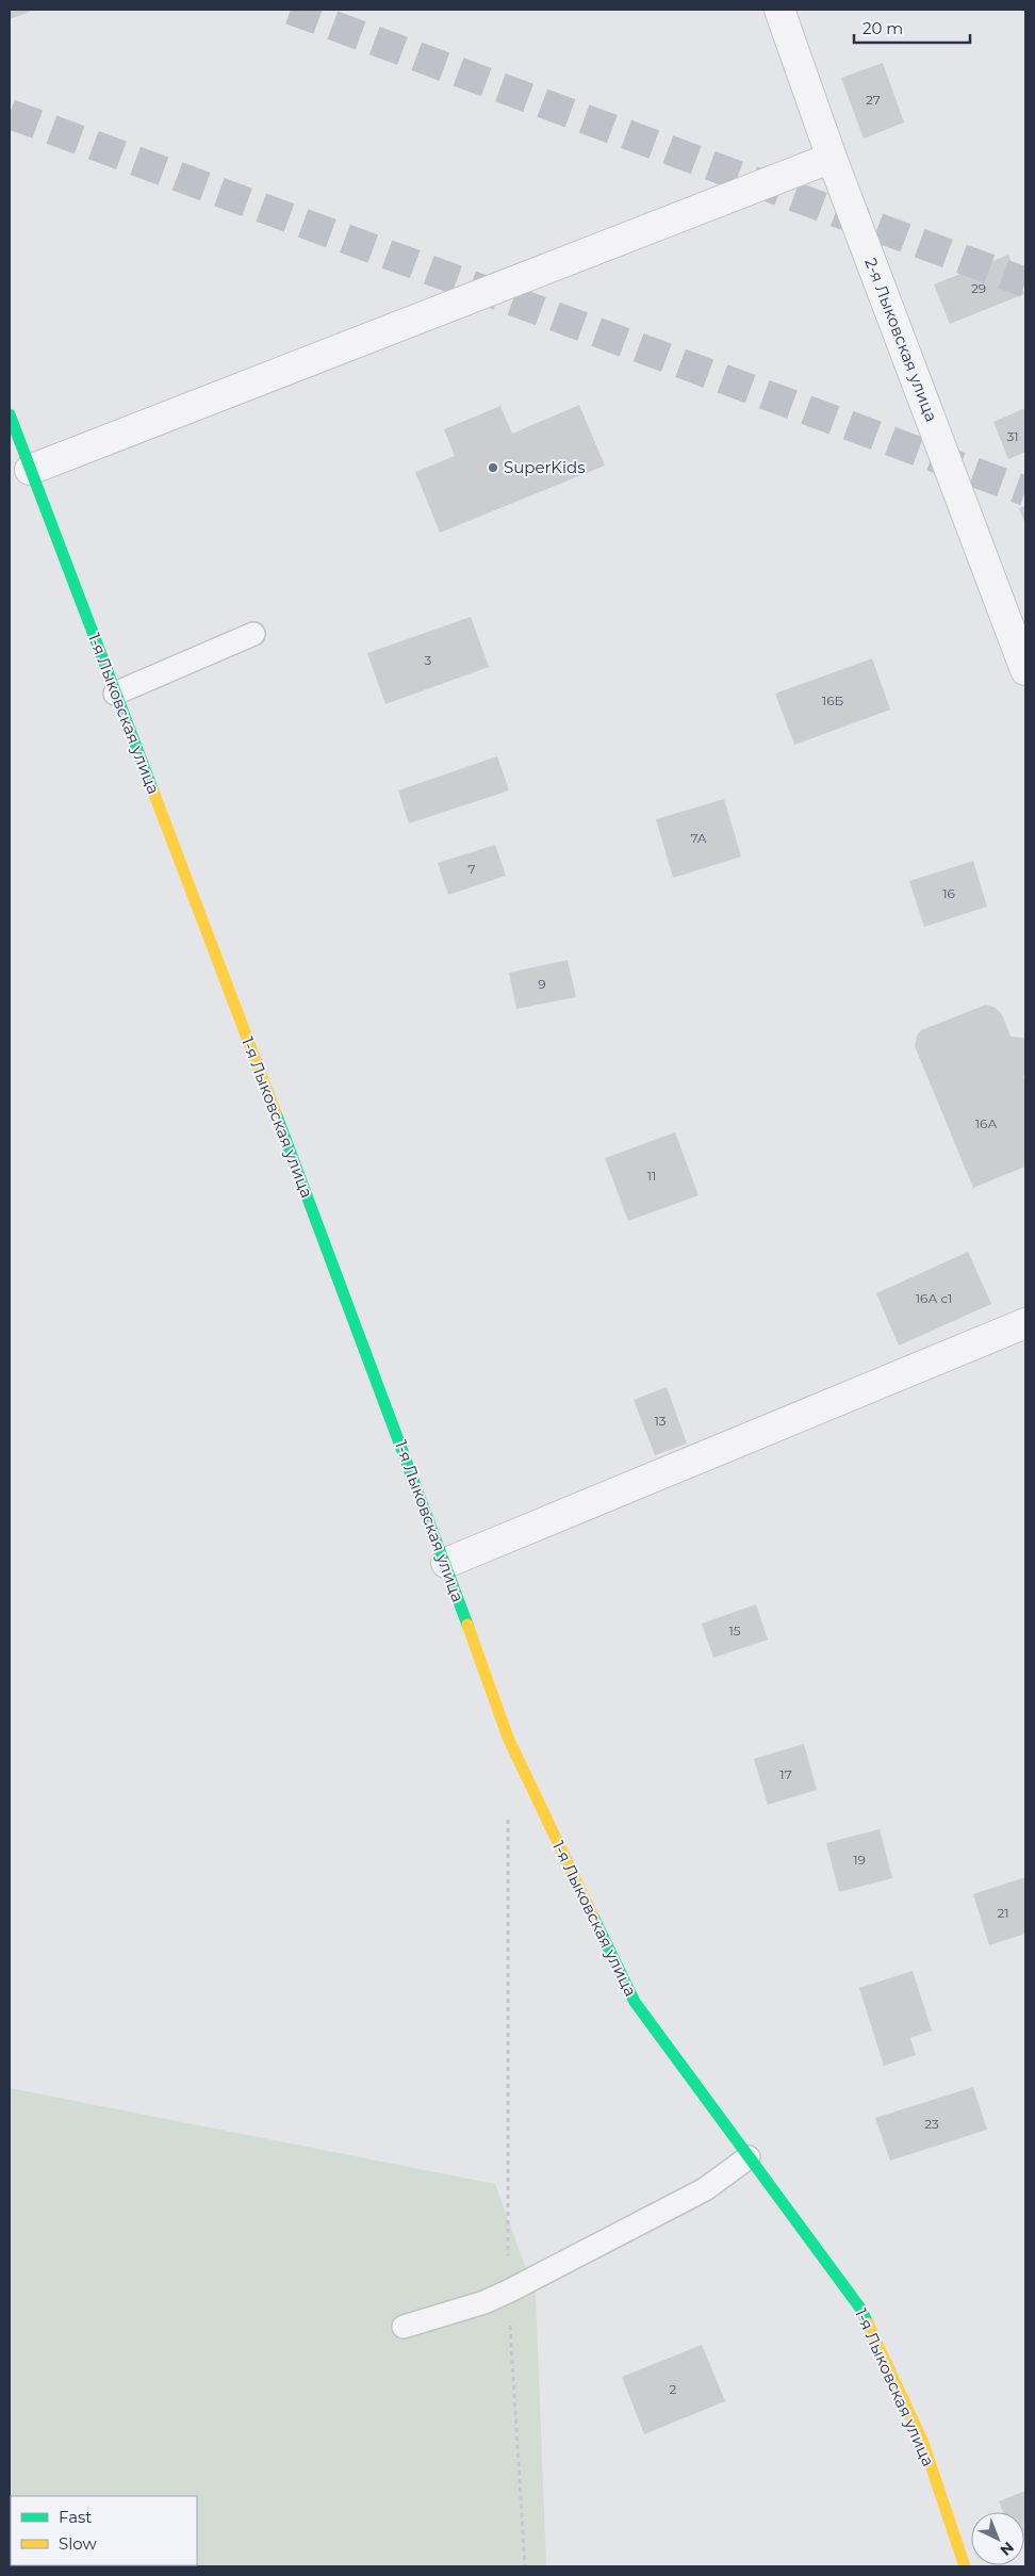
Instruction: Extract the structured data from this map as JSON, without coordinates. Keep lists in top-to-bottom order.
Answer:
{
  "streets": {
    "street": ["2-я Лыковская улица", "1-я Лыковская улица"]
  },
  "places": ["SuperKids"],
  "house_numbers": [
    "27",
    "29",
    "31",
    "3",
    "16Б",
    "7А",
    "7",
    "16",
    "9",
    "16А",
    "11",
    "16А с1",
    "13",
    "15",
    "17",
    "19",
    "21",
    "23",
    "2"
  ],
  "legend": ["Fast", "Slow"],
  "scale_bar": "20 m",
  "north": "bottom right"
}
